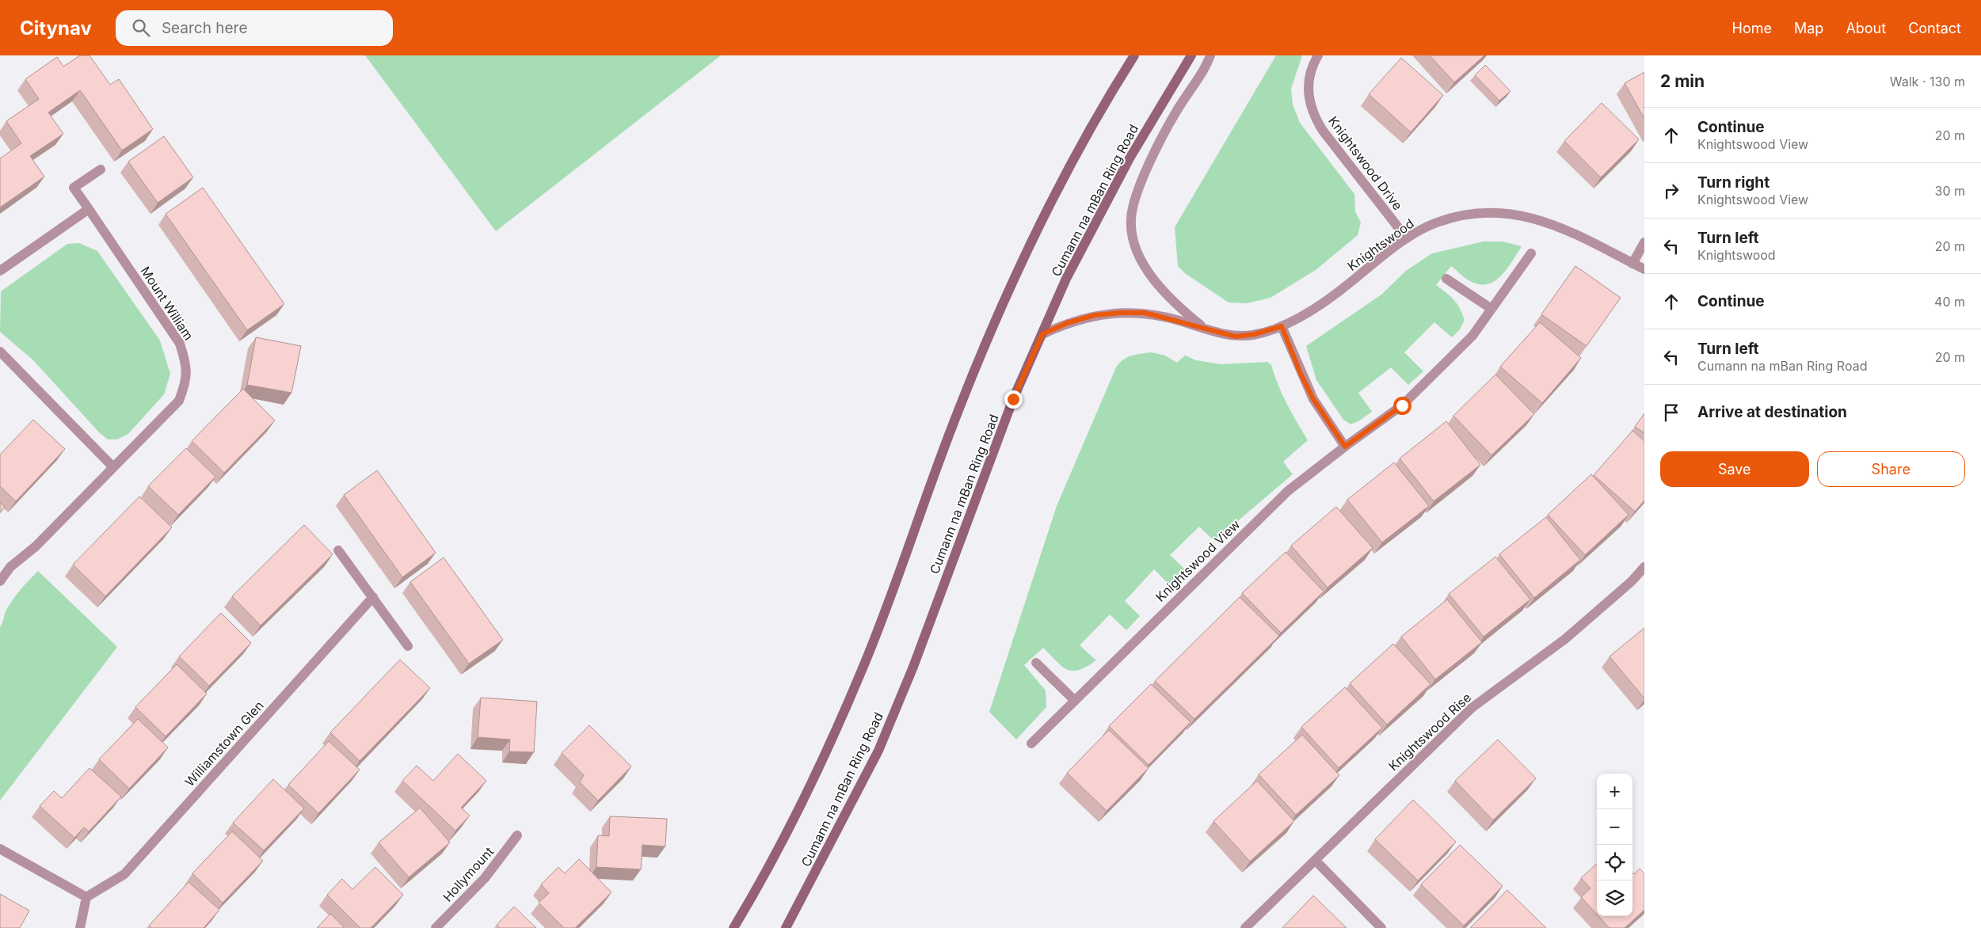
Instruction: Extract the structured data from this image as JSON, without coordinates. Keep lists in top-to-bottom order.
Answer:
{
  "streets": {
    "main road": ["Cumann na mBan Ring Road"],
    "street": [
      "Knightswood Drive",
      "Knightswood",
      "Mount William",
      "Knightswood View",
      "Knightswood Rise",
      "Williamstown Glen",
      "Hollymount"
    ]
  },
  "crossings": [
    ["Knightswood Drive", "Knightswood"],
    ["Cumann na mBan Ring Road", "Knightswood"]
  ],
  "page": {
    "header": "Citynav",
    "search": "Search here",
    "nav": [
      "Home",
      "Map",
      "About",
      "Contact"
    ],
    "heading": ["2 min", "Walk · 130 m"],
    "list": [
      ["Continue", "Knightswood View", "20 m"],
      ["Turn right", "Knightswood View", "30 m"],
      ["Turn left", "Knightswood", "20 m"],
      ["Continue", "40 m"],
      ["Turn left", "Cumann na mBan Ring Road", "20 m"],
      "Arrive at destination"
    ],
    "buttons": ["Save", "Share"],
    "map_buttons": ["+", "−"]
  }
}
